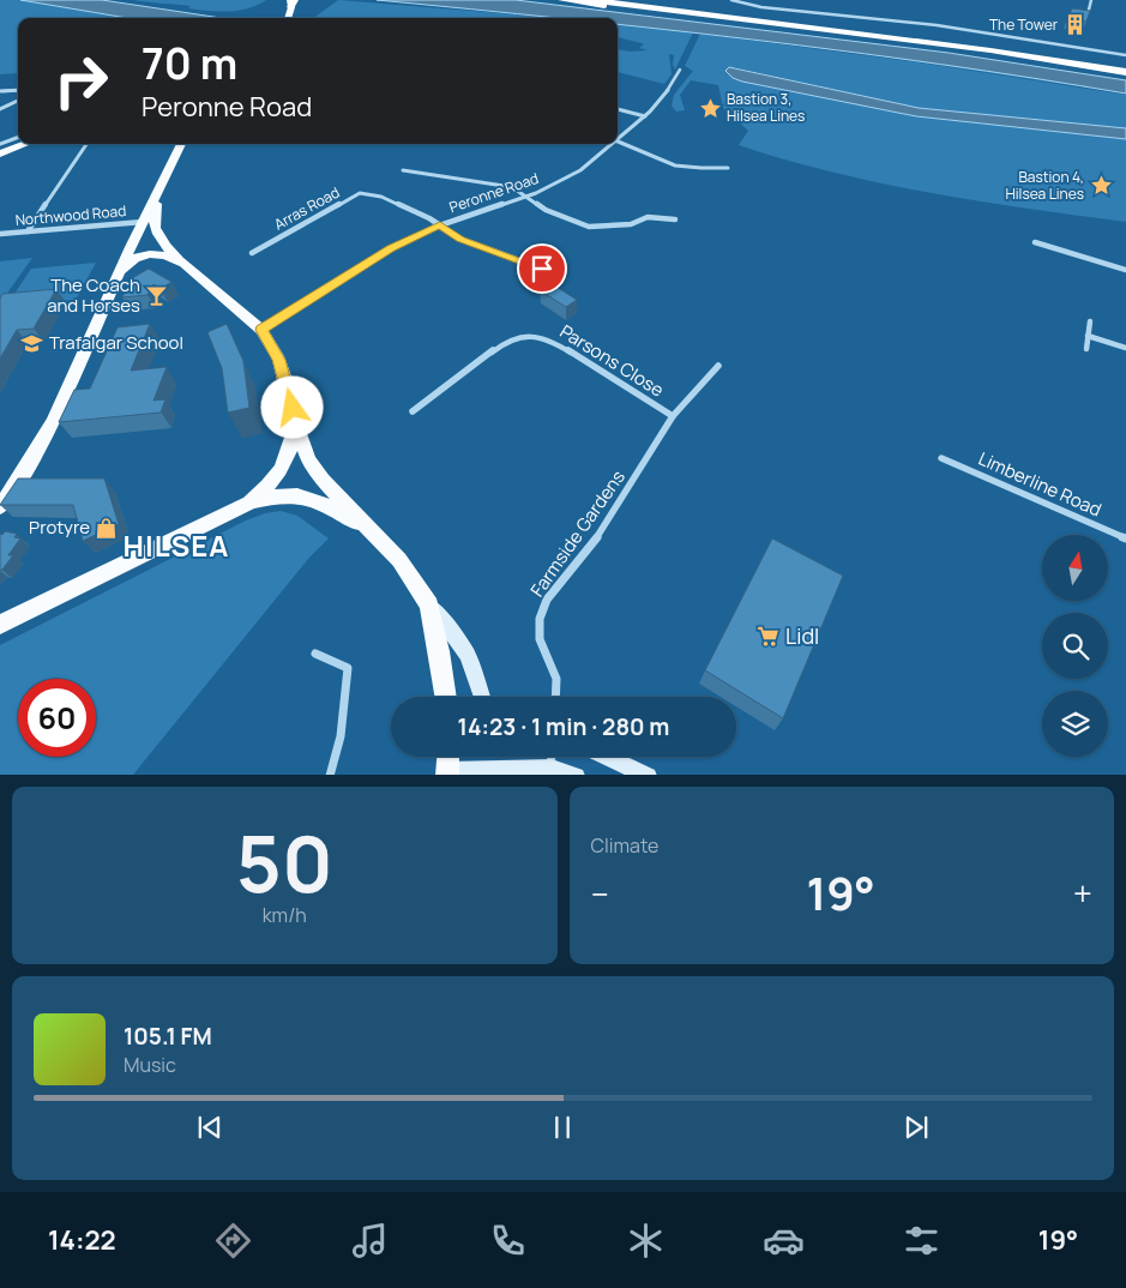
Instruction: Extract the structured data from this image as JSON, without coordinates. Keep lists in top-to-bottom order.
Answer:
{
  "streets": {
    "street": [
      "Peronne Road",
      "Arras Road",
      "Northwood Road",
      "Parsons Close",
      "Limberline Road",
      "Farmside Gardens"
    ]
  },
  "crossings": [
    ["Peronne Road", "Arras Road"],
    ["Parsons Close", "Farmside Gardens"]
  ],
  "districts": ["HILSEA"],
  "places": {
    "building": ["The Tower"],
    "place": ["Bastion 3, Hilsea Lines", "Bastion 4, Hilsea Lines"],
    "bar": ["The Coach and Horses"],
    "school or university": ["Trafalgar School"],
    "shop": ["Protyre"],
    "supermarket": ["Lidl"]
  },
  "north": "top",
  "page": {
    "turn": ["70 m", "Peronne Road"],
    "limit": "60",
    "trip": "14:23 · 1 min · 280 m",
    "tile": [
      ["50", "km/h"],
      "Climate"
    ],
    "heat": ["−", "19°", "+"],
    "song": ["105.1 FM", "Music"],
    "tabs": ["14:22", "19°"]
  }
}
